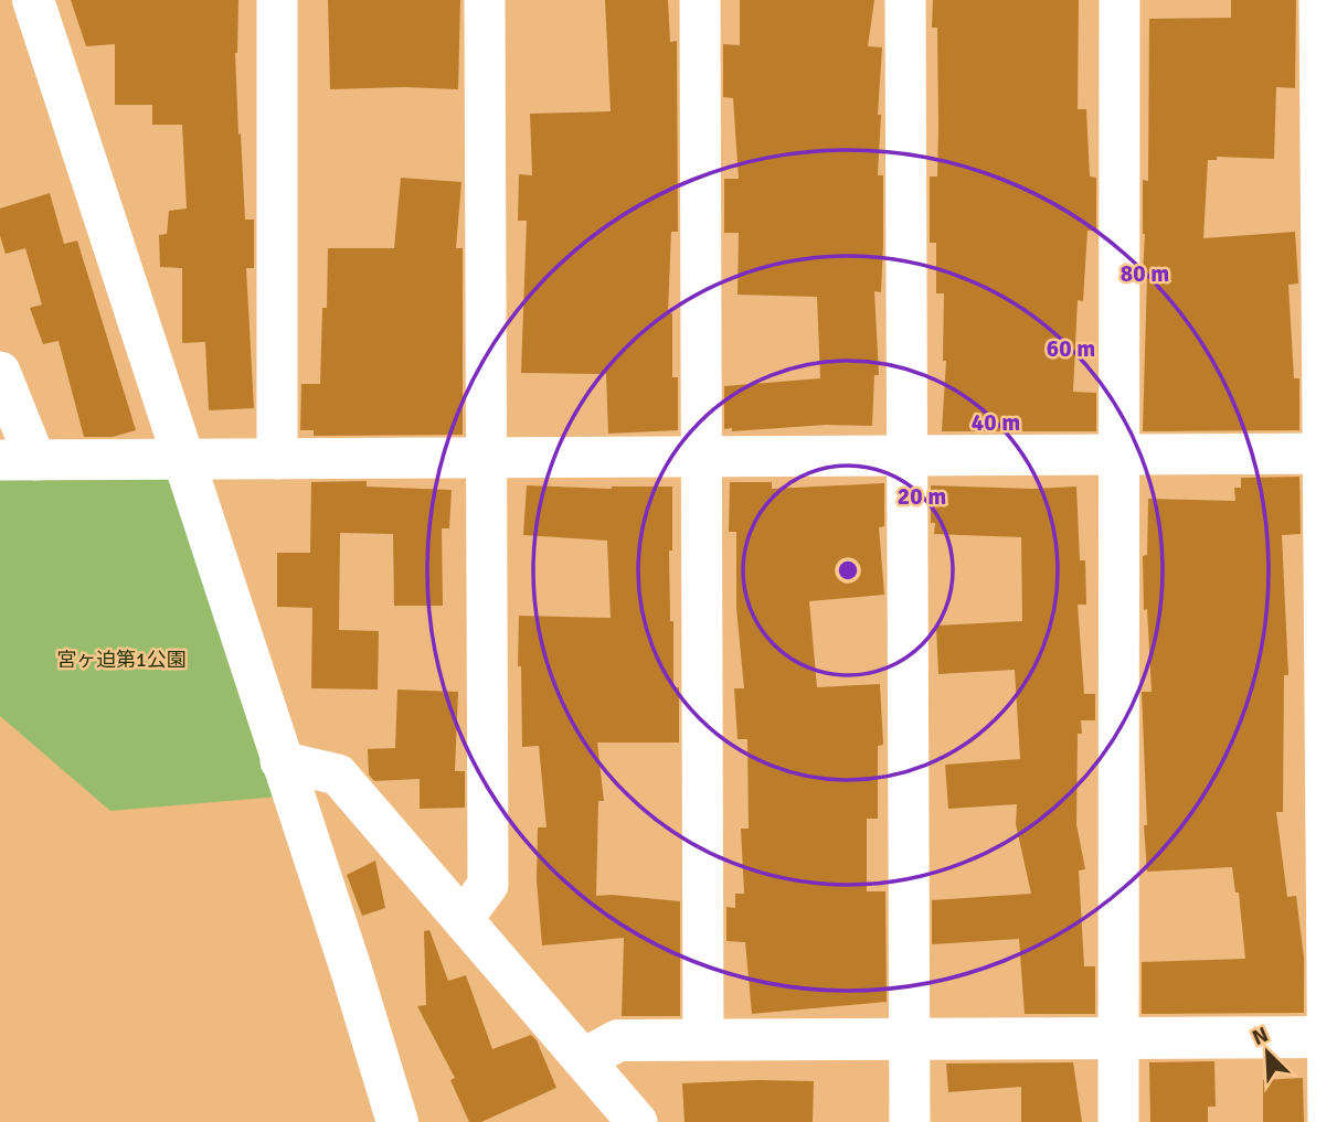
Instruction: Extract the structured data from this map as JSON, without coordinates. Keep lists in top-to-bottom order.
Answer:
{
  "parks": ["宮ヶ迫第1公園"],
  "north": "top left",
  "rings": [
    "80 m",
    "60 m",
    "40 m",
    "20 m"
  ]
}
